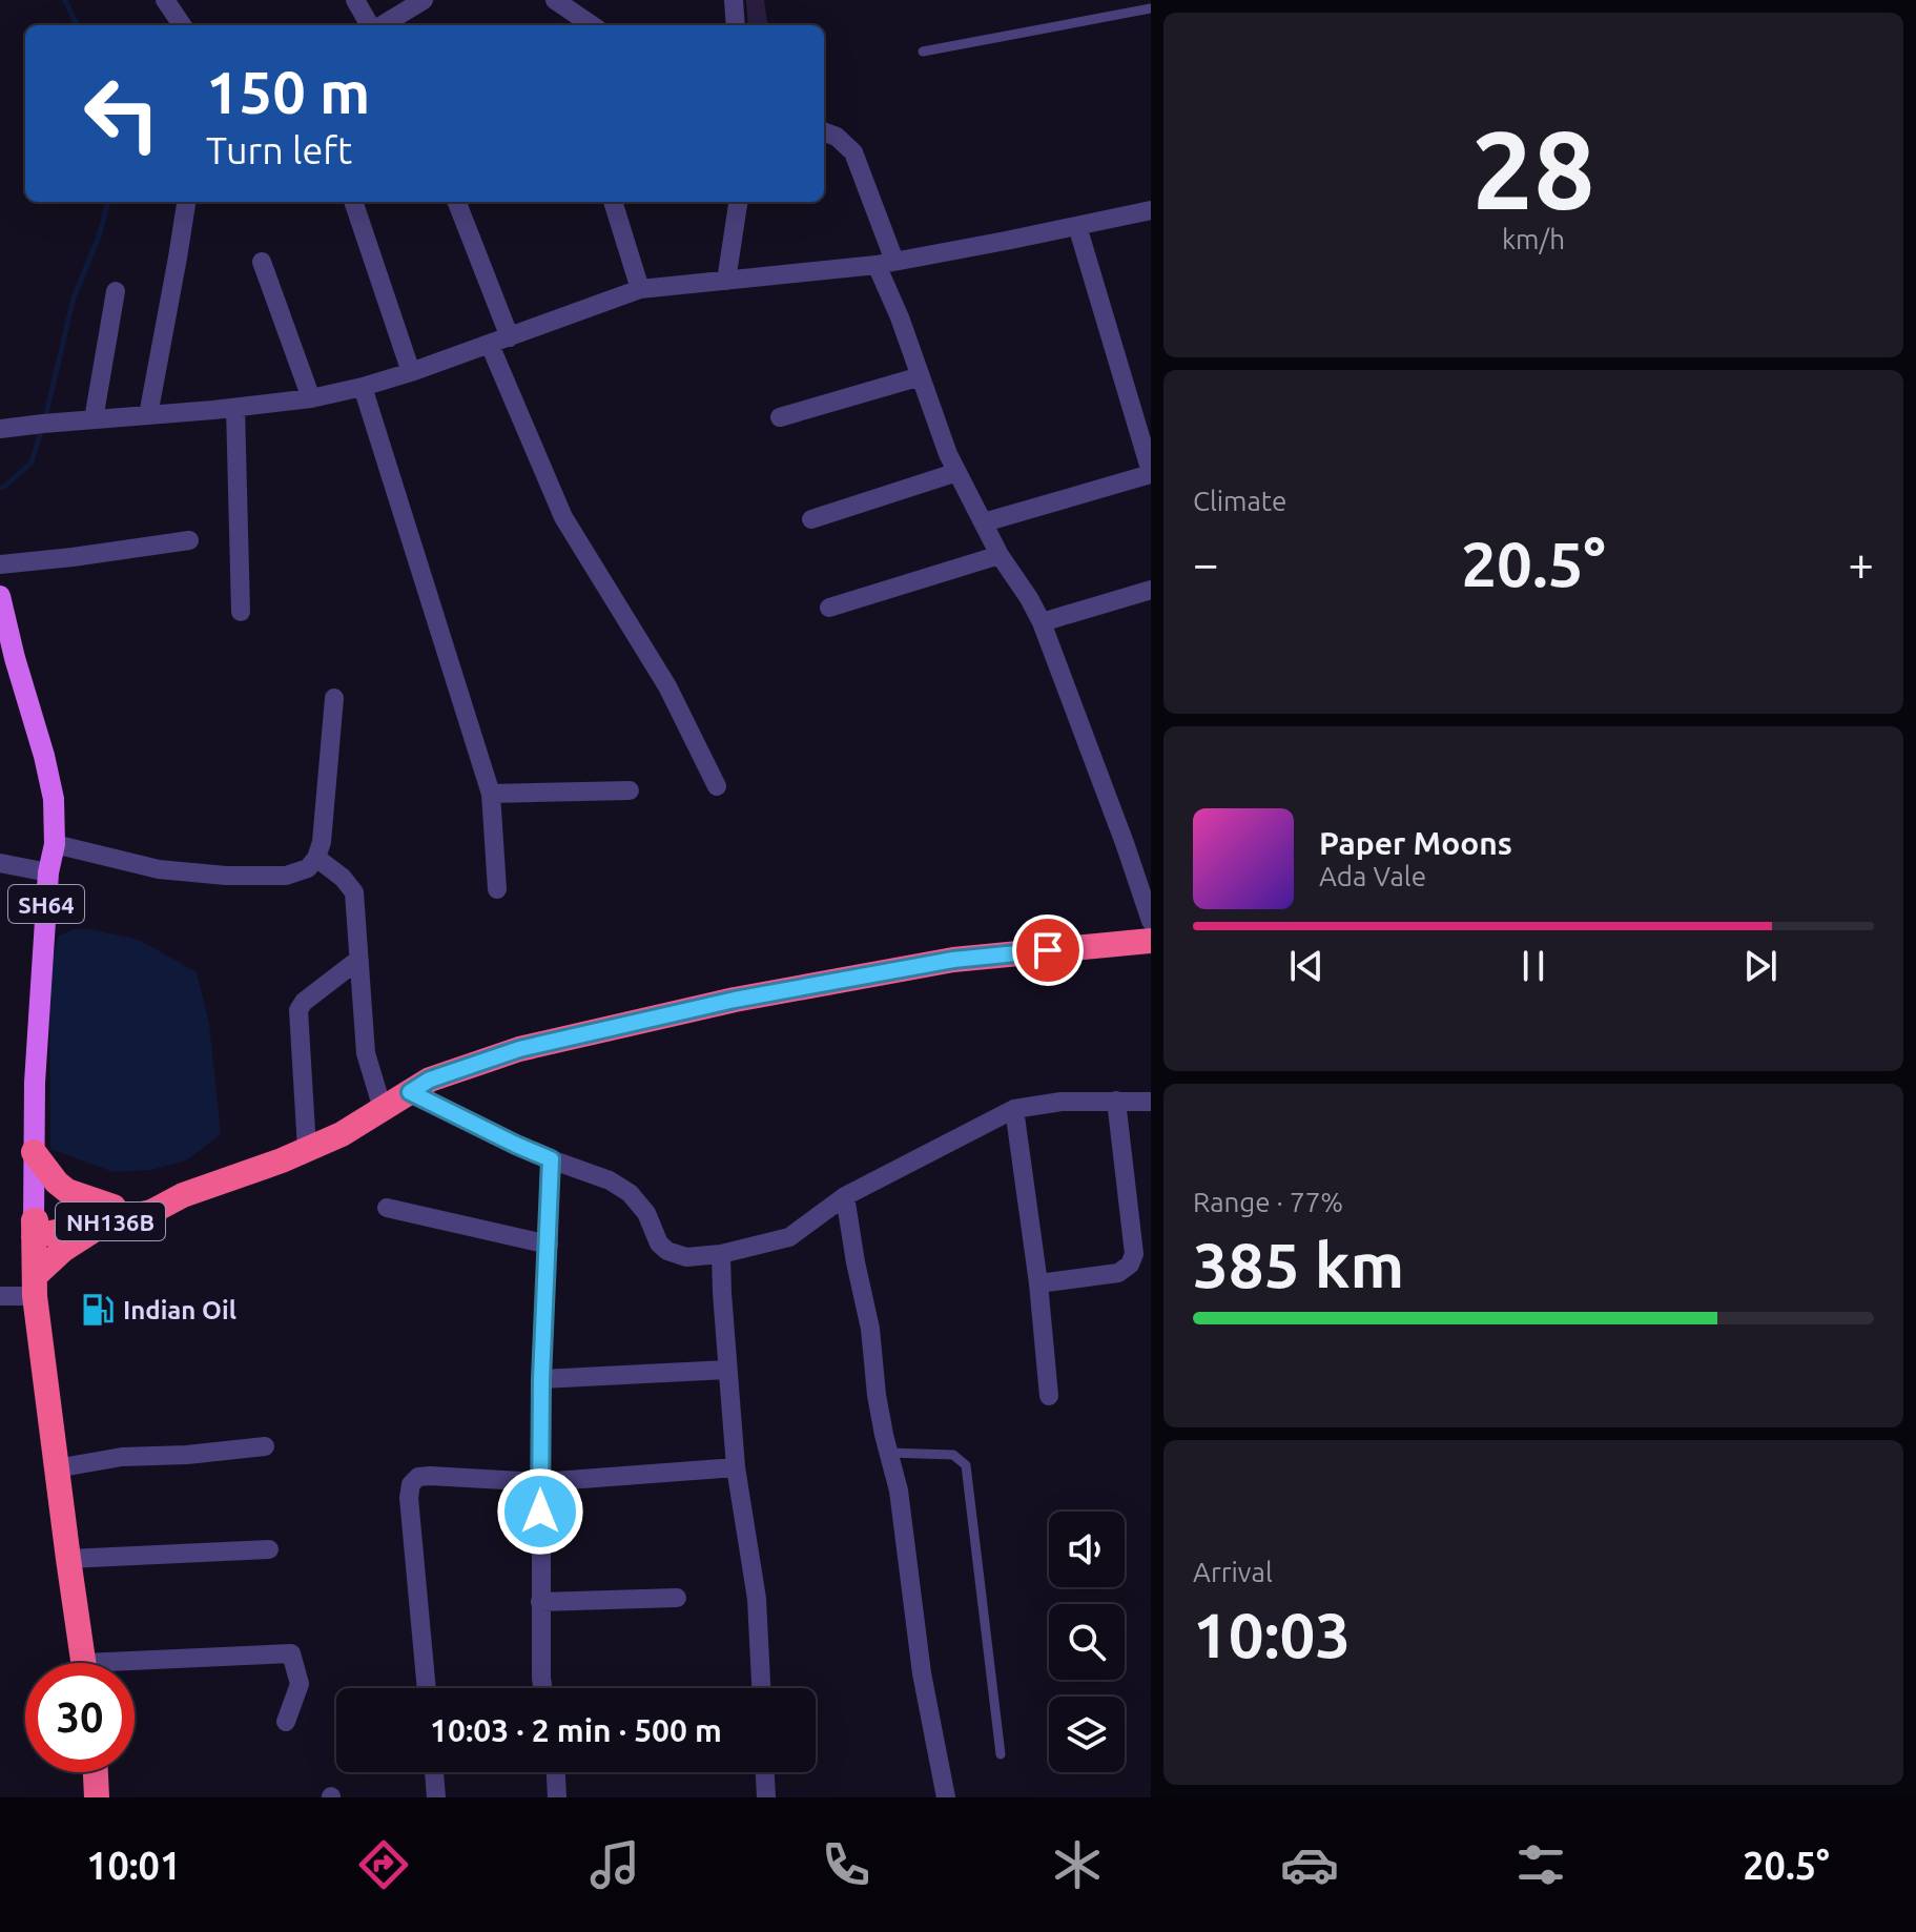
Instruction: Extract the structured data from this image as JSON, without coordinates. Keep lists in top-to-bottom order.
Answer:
{
  "streets": {
    "highway": ["NH136B"],
    "main road": ["SH64"]
  },
  "crossings": [
    ["SH64", "NH136B"]
  ],
  "places": {
    "fuel station": ["Indian Oil"]
  },
  "page": {
    "tile": [
      ["28", "km/h"],
      "Climate",
      ["Range · 77%", "385 km"],
      ["Arrival", "10:03"]
    ],
    "turn": ["150 m", "Turn left"],
    "heat": ["−", "20.5°", "+"],
    "song": ["Paper Moons", "Ada Vale"],
    "limit": "30",
    "trip": "10:03 · 2 min · 500 m",
    "tabs": ["10:01", "20.5°"]
  }
}
